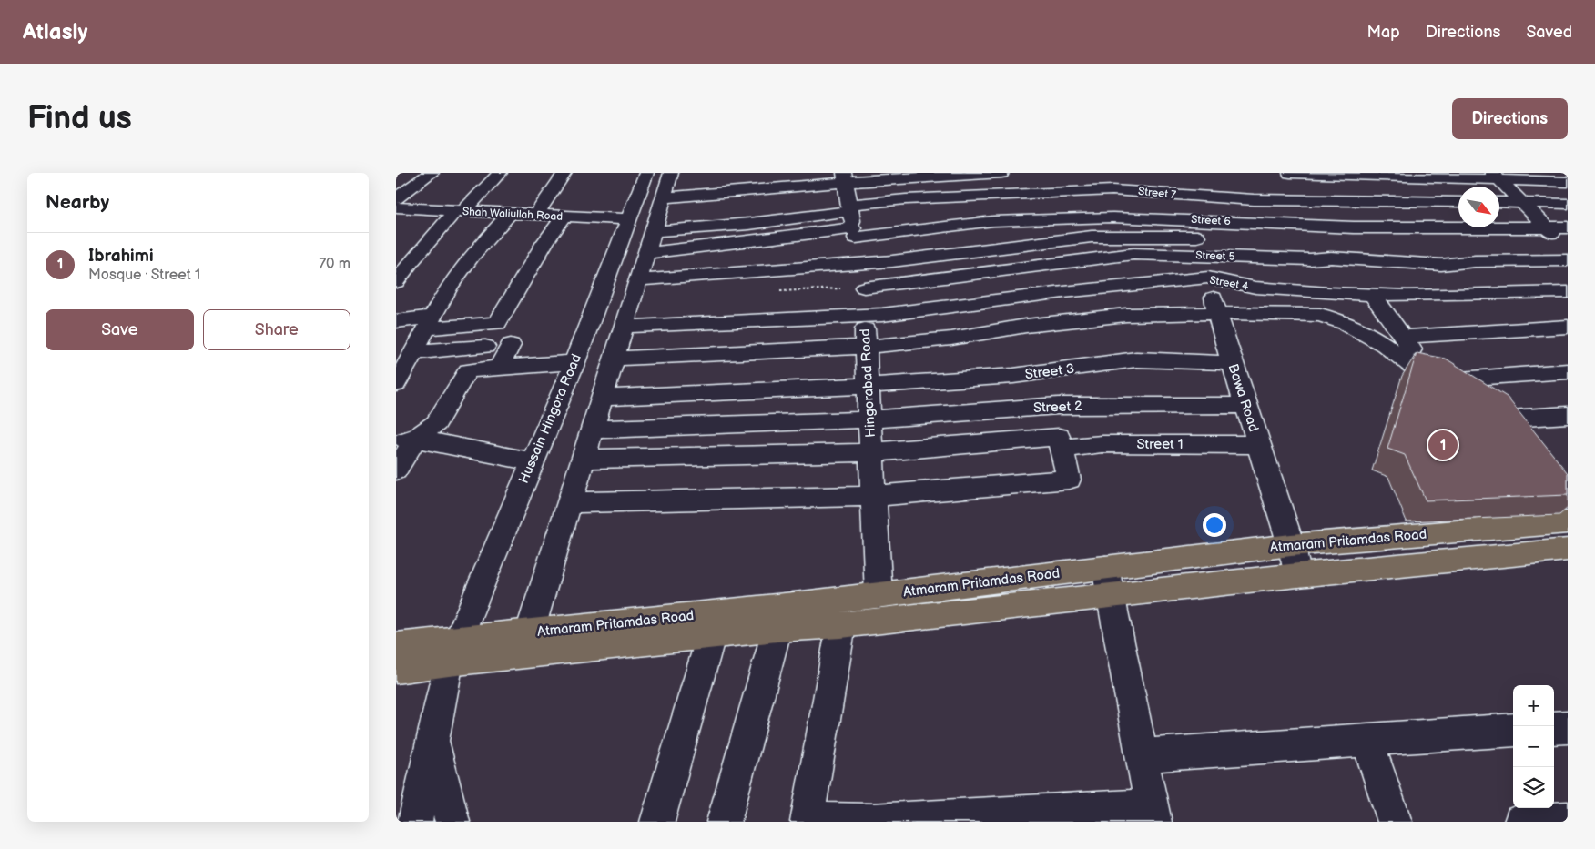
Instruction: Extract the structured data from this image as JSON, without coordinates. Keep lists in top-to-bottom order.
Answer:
{
  "streets": {
    "main road": ["Atmaram Pritamdas Road"],
    "street": [
      "Street 7",
      "Shah Waliullah Road",
      "Street 6",
      "Street 5",
      "Street 4",
      "Street 3",
      "Hingorabad Road",
      "Bawa Road",
      "Street 2",
      "Hussain Hingora Road",
      "Street 1"
    ]
  },
  "crossings": [
    ["Street 7", "Street 6"],
    ["Street 7", "Hingorabad Road"],
    ["Shah Waliullah Road", "Hussain Hingora Road"],
    ["Street 6", "Street 5"],
    ["Street 6", "Hingorabad Road"],
    ["Street 6", "Bawa Road"],
    ["Street 5", "Hingorabad Road"],
    ["Street 5", "Bawa Road"],
    ["Street 4", "Hingorabad Road"],
    ["Street 4", "Bawa Road"],
    ["Street 3", "Hingorabad Road"],
    ["Street 3", "Bawa Road"],
    ["Hingorabad Road", "Street 2"],
    ["Hingorabad Road", "Atmaram Pritamdas Road"],
    ["Bawa Road", "Street 2"],
    ["Bawa Road", "Street 1"],
    ["Bawa Road", "Atmaram Pritamdas Road"],
    ["Hussain Hingora Road", "Atmaram Pritamdas Road"]
  ],
  "north": "bottom right",
  "page": {
    "header": "Atlasly",
    "nav": ["Map", "Directions", "Saved"],
    "buttons": [
      "Directions",
      ["Save", "Share"]
    ],
    "title": "Find us",
    "heading": "Nearby",
    "list": [
      {
        "mark": "1",
        "name": "Ibrahimi",
        "note": "Mosque · Street 1",
        "value": "70 m"
      }
    ],
    "pins": "1",
    "map_buttons": ["+", "−"]
  }
}
